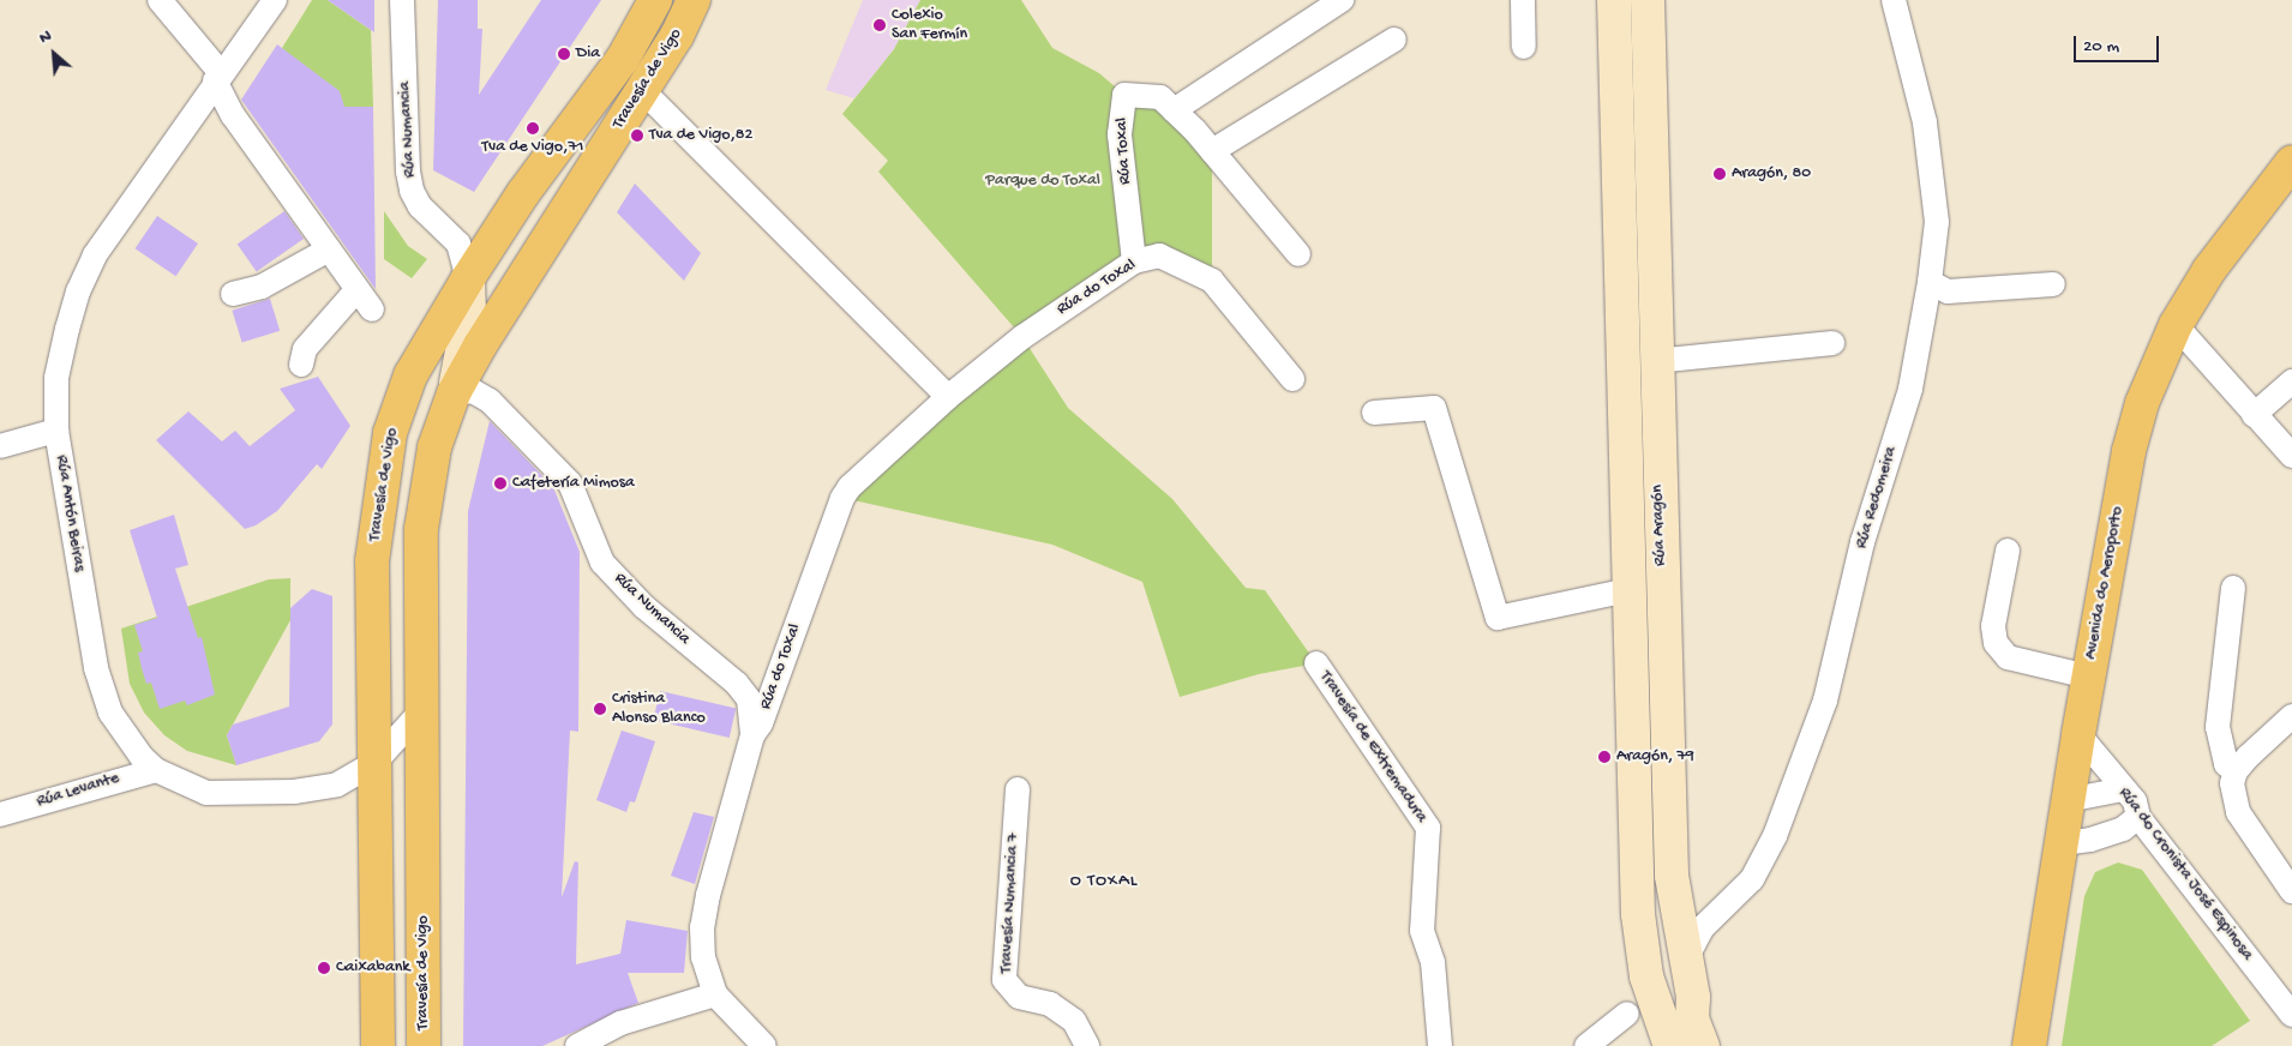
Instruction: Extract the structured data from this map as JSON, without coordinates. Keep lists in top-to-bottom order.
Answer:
{
  "streets": {
    "main road": [
      "Travesía de Vigo",
      "Rúa Numancia",
      "Rúa Aragón",
      "Avenida do Aeroporto"
    ],
    "street": [
      "Rúa Toxal",
      "Rúa do Toxal",
      "Rúa Redomeira",
      "Rúa Antón Beiras",
      "Travesía de Extremadura",
      "Rúa Levante",
      "Rúa do Cronista José Espinosa",
      "Travesía Numancia 7"
    ]
  },
  "crossings": [
    ["Travesía de Vigo", "Rúa Numancia"],
    ["Travesía de Vigo", "Rúa Antón Beiras"],
    ["Rúa Numancia", "Rúa do Toxal"],
    ["Rúa Toxal", "Rúa do Toxal"],
    ["Rúa Redomeira", "Rúa Aragón"],
    ["Rúa Antón Beiras", "Rúa Levante"],
    ["Avenida do Aeroporto", "Rúa do Cronista José Espinosa"]
  ],
  "districts": ["O TOXAL"],
  "parks": ["Parque do Toxal"],
  "places": [
    "Colexio San Fermín",
    "Dia",
    "Tva de Vigo,71",
    "Tva de Vigo,82",
    "Aragón, 80",
    "Cafetería Mimosa",
    "Cristina Alonso Blanco",
    "Aragón, 79",
    "Caixabank"
  ],
  "scale_bar": "20 m",
  "north": "top left"
}
